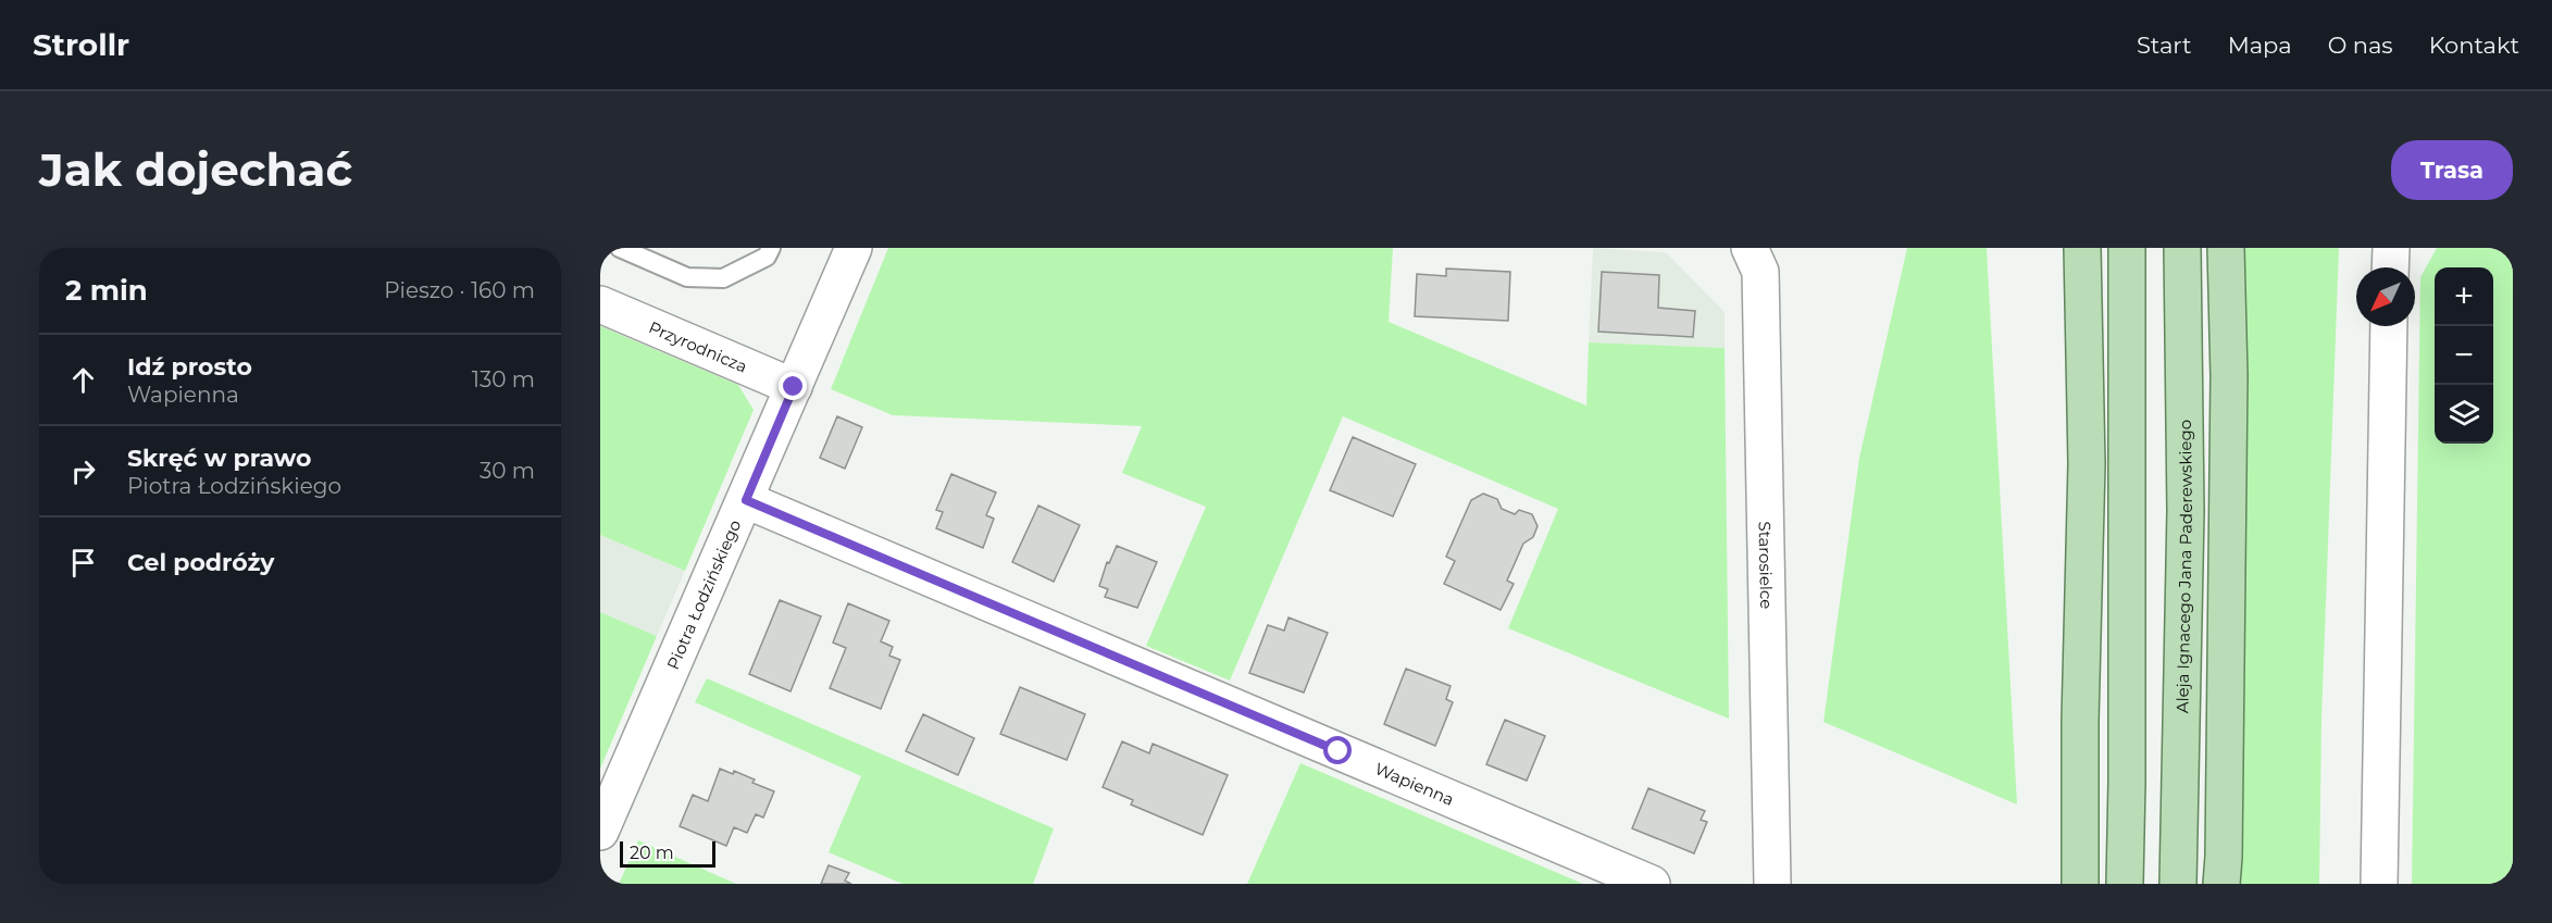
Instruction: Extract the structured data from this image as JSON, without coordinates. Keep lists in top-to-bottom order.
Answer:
{
  "streets": {
    "main road": ["Aleja Ignacego Jana Paderewskiego"],
    "street": [
      "Przyrodnicza",
      "Starosielce",
      "Piotra Łodzińskiego",
      "Wapienna"
    ]
  },
  "crossings": [
    ["Przyrodnicza", "Piotra Łodzińskiego"],
    ["Piotra Łodzińskiego", "Wapienna"]
  ],
  "scale_bar": "20 m",
  "north": "bottom left",
  "page": {
    "header": "Strollr",
    "nav": [
      "Start",
      "Mapa",
      "O nas",
      "Kontakt"
    ],
    "buttons": "Trasa",
    "title": "Jak dojechać",
    "heading": ["2 min", "Pieszo · 160 m"],
    "map_buttons": ["+", "−"],
    "list": [
      ["Idź prosto", "Wapienna", "130 m"],
      ["Skręć w prawo", "Piotra Łodzińskiego", "30 m"],
      "Cel podróży"
    ],
    "scale": "20 m"
  }
}
